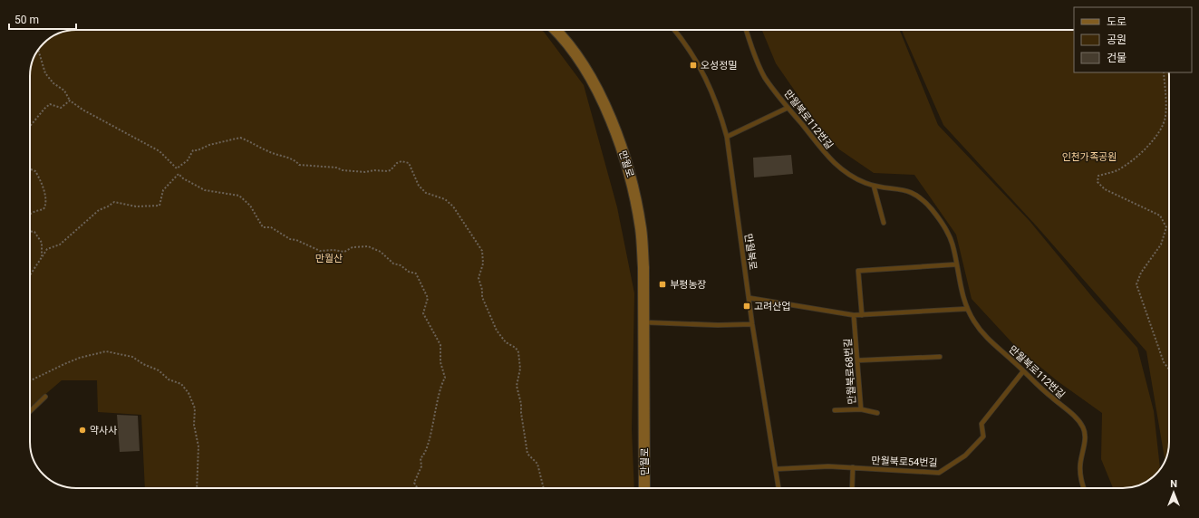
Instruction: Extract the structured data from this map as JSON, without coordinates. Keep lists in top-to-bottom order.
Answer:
{
  "streets": {
    "street": ["만월로"],
    "lane": [
      "만월북로112번길",
      "만월북로",
      "만월북로68번길",
      "만월북로54번길"
    ]
  },
  "crossings": [
    ["만월북로112번길", "만월북로54번길"],
    ["만월북로", "만월북로54번길"]
  ],
  "parks": ["인천가족공원", "만월산"],
  "places": {
    "transit": ["오성정밀", "부평농장", "고려산업"],
    "other": ["약사사"]
  },
  "legend": ["도로", "공원", "건물"],
  "scale_bar": "50 m",
  "north": "top"
}
